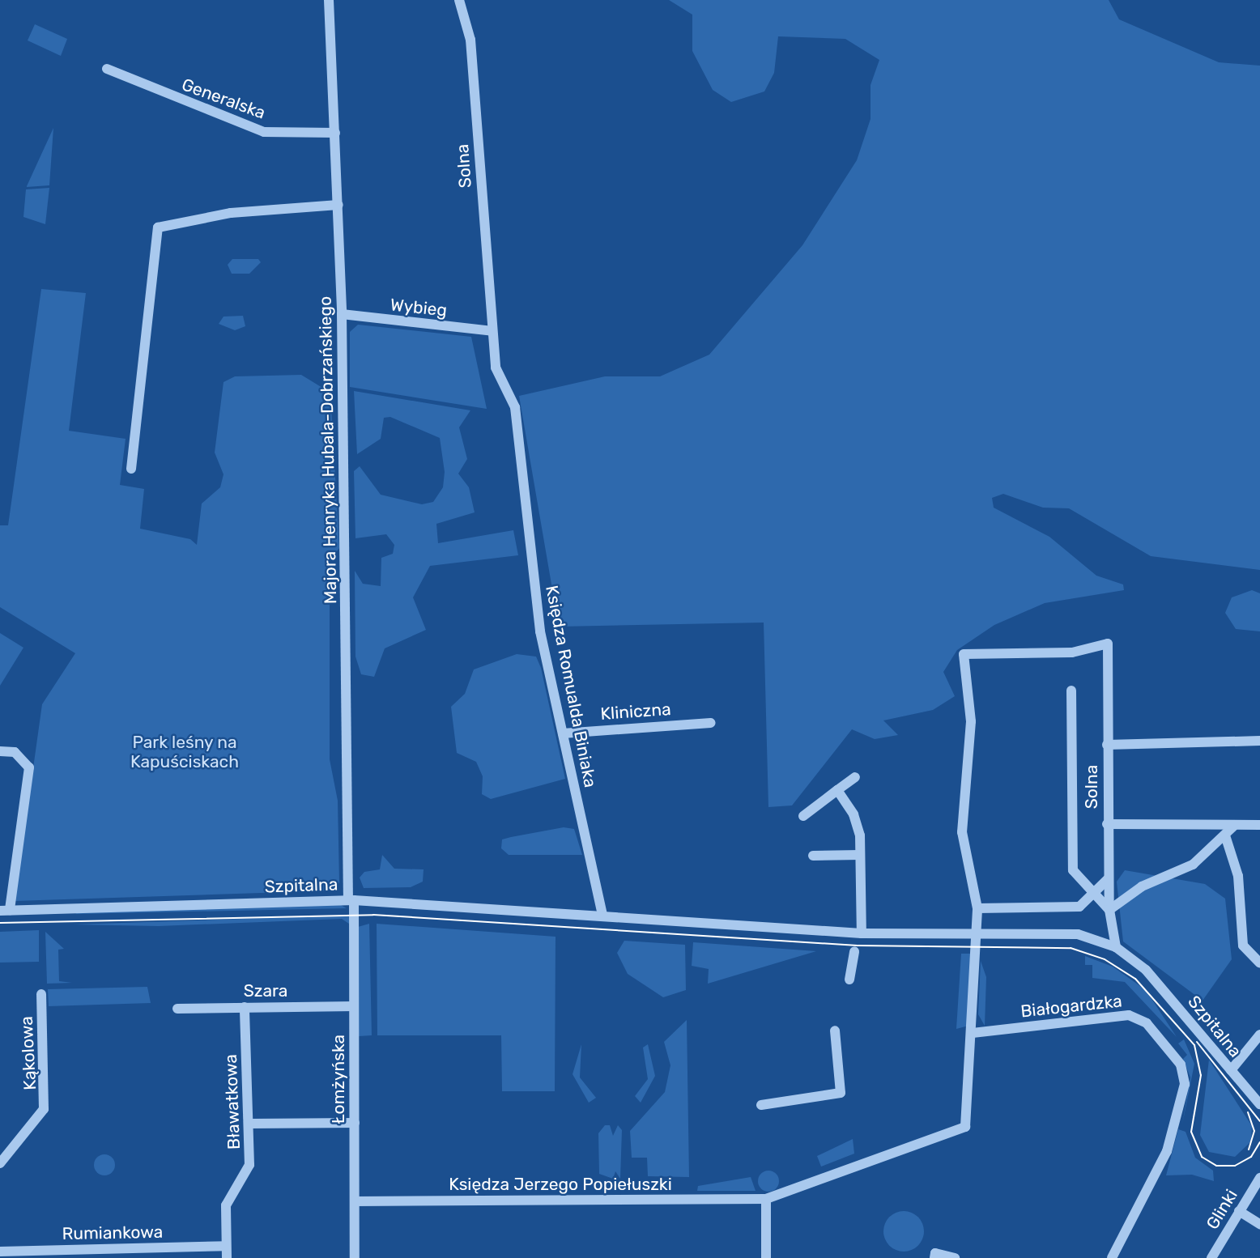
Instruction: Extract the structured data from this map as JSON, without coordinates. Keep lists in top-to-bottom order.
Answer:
{
  "streets": {
    "street": [
      "Generalska",
      "Solna",
      "Wybieg",
      "Majora Henryka Hubala-Dobrzańskiego",
      "Księdza Romualda Biniaka",
      "Kliniczna",
      "Szpitalna",
      "Szara",
      "Białogardzka",
      "Kąkolowa",
      "Łomżyńska",
      "Bławatkowa",
      "Księdza Jerzego Popiełuszki",
      "Glinki",
      "Rumiankowa"
    ]
  },
  "crossings": [
    ["Generalska", "Majora Henryka Hubala-Dobrzańskiego"],
    ["Solna", "Wybieg"],
    ["Solna", "Księdza Romualda Biniaka"],
    ["Solna", "Szpitalna"],
    ["Wybieg", "Majora Henryka Hubala-Dobrzańskiego"],
    ["Wybieg", "Księdza Romualda Biniaka"],
    ["Majora Henryka Hubala-Dobrzańskiego", "Szpitalna"],
    ["Majora Henryka Hubala-Dobrzańskiego", "Łomżyńska"],
    ["Księdza Romualda Biniaka", "Kliniczna"],
    ["Księdza Romualda Biniaka", "Szpitalna"],
    ["Szpitalna", "Łomżyńska"],
    ["Szara", "Łomżyńska"],
    ["Szara", "Bławatkowa"],
    ["Łomżyńska", "Księdza Jerzego Popiełuszki"],
    ["Bławatkowa", "Rumiankowa"]
  ],
  "parks": ["Park leśny na Kapuściskach"]
}
